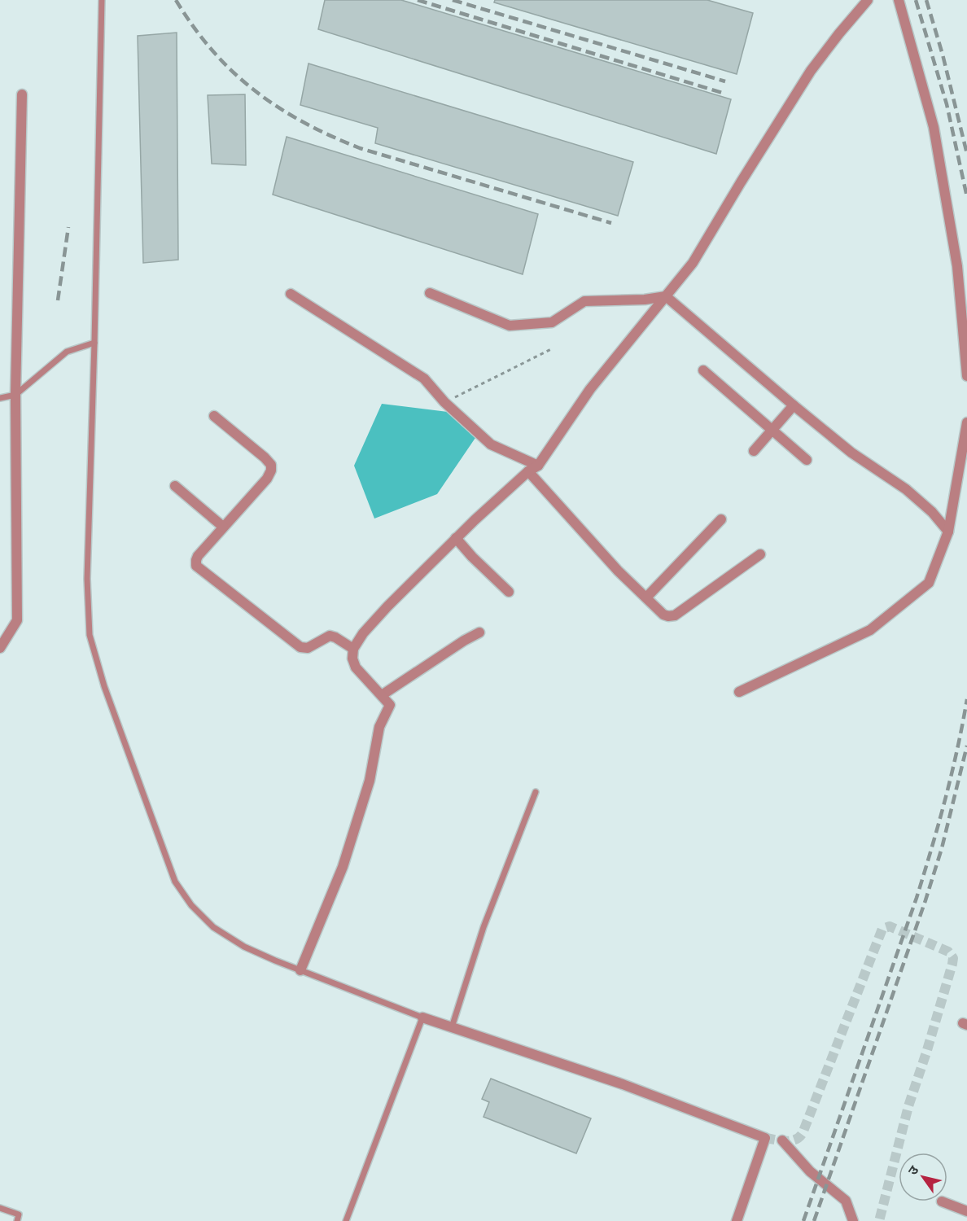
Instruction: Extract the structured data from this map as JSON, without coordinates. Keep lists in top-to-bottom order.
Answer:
{
  "north": "top left"
}
